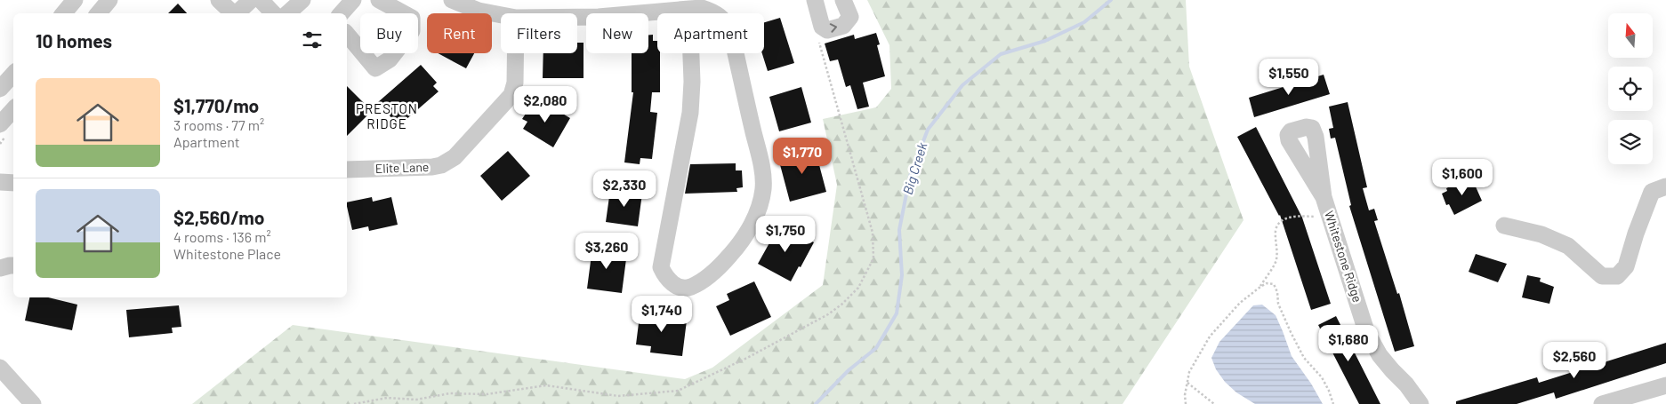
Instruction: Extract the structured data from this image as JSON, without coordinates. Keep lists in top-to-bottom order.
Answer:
{
  "streets": {
    "street": ["Elite Lane", "Whitestone Ridge"]
  },
  "districts": ["PRESTON RIDGE"],
  "water": ["Big Creek"],
  "north": "top",
  "page": {
    "chip": [
      "Buy",
      "Rent",
      "Filters",
      "New",
      "Apartment"
    ],
    "heading": "10 homes",
    "price": [
      "$1,550",
      "$2,080",
      "$1,770",
      "$1,600",
      "$2,330",
      "$1,750",
      "$3,260",
      "$1,740",
      "$1,680",
      "$2,560"
    ],
    "list": [
      {
        "name": "$1,770/mo",
        "note": "3 rooms · 77 m² · Apartment"
      },
      {
        "name": "$2,560/mo",
        "note": "4 rooms · 136 m² · Whitestone Place"
      }
    ]
  }
}
